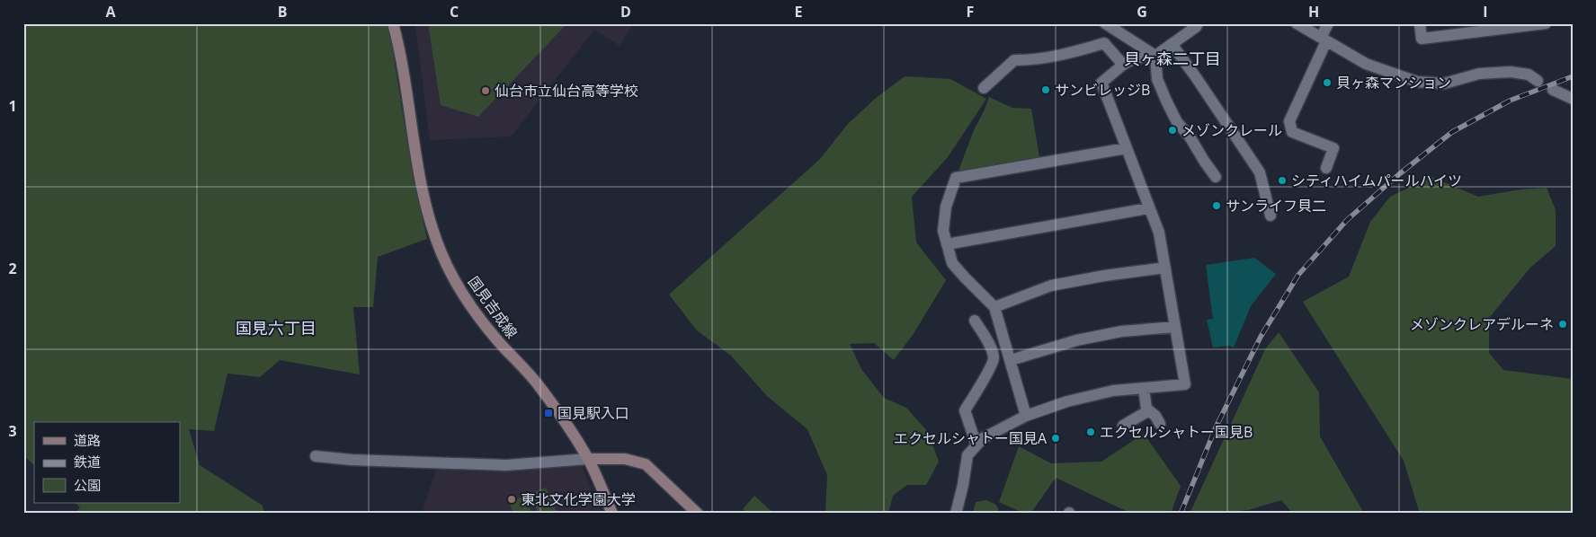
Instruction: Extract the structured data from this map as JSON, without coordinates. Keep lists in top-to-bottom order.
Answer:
{
  "streets": {
    "street": ["国見吉成線"]
  },
  "districts": ["貝ヶ森二丁目", "国見六丁目"],
  "places": {
    "other": [
      "貝ヶ森マンション",
      "サンビレッジB",
      "仙台市立仙台高等学校",
      "メゾンクレール",
      "シティハイムパールハイツ",
      "サンライフ貝二",
      "メゾンクレアデルーネ",
      "エクセルシャトー国見B",
      "エクセルシャトー国見A",
      "東北文化学園大学"
    ],
    "transit": ["国見駅入口"]
  },
  "legend": ["道路", "鉄道", "公園"],
  "grid": {
    "columns": [
      "A",
      "B",
      "C",
      "D",
      "E",
      "F",
      "G",
      "H",
      "I"
    ],
    "rows": ["1", "2", "3"]
  }
}
